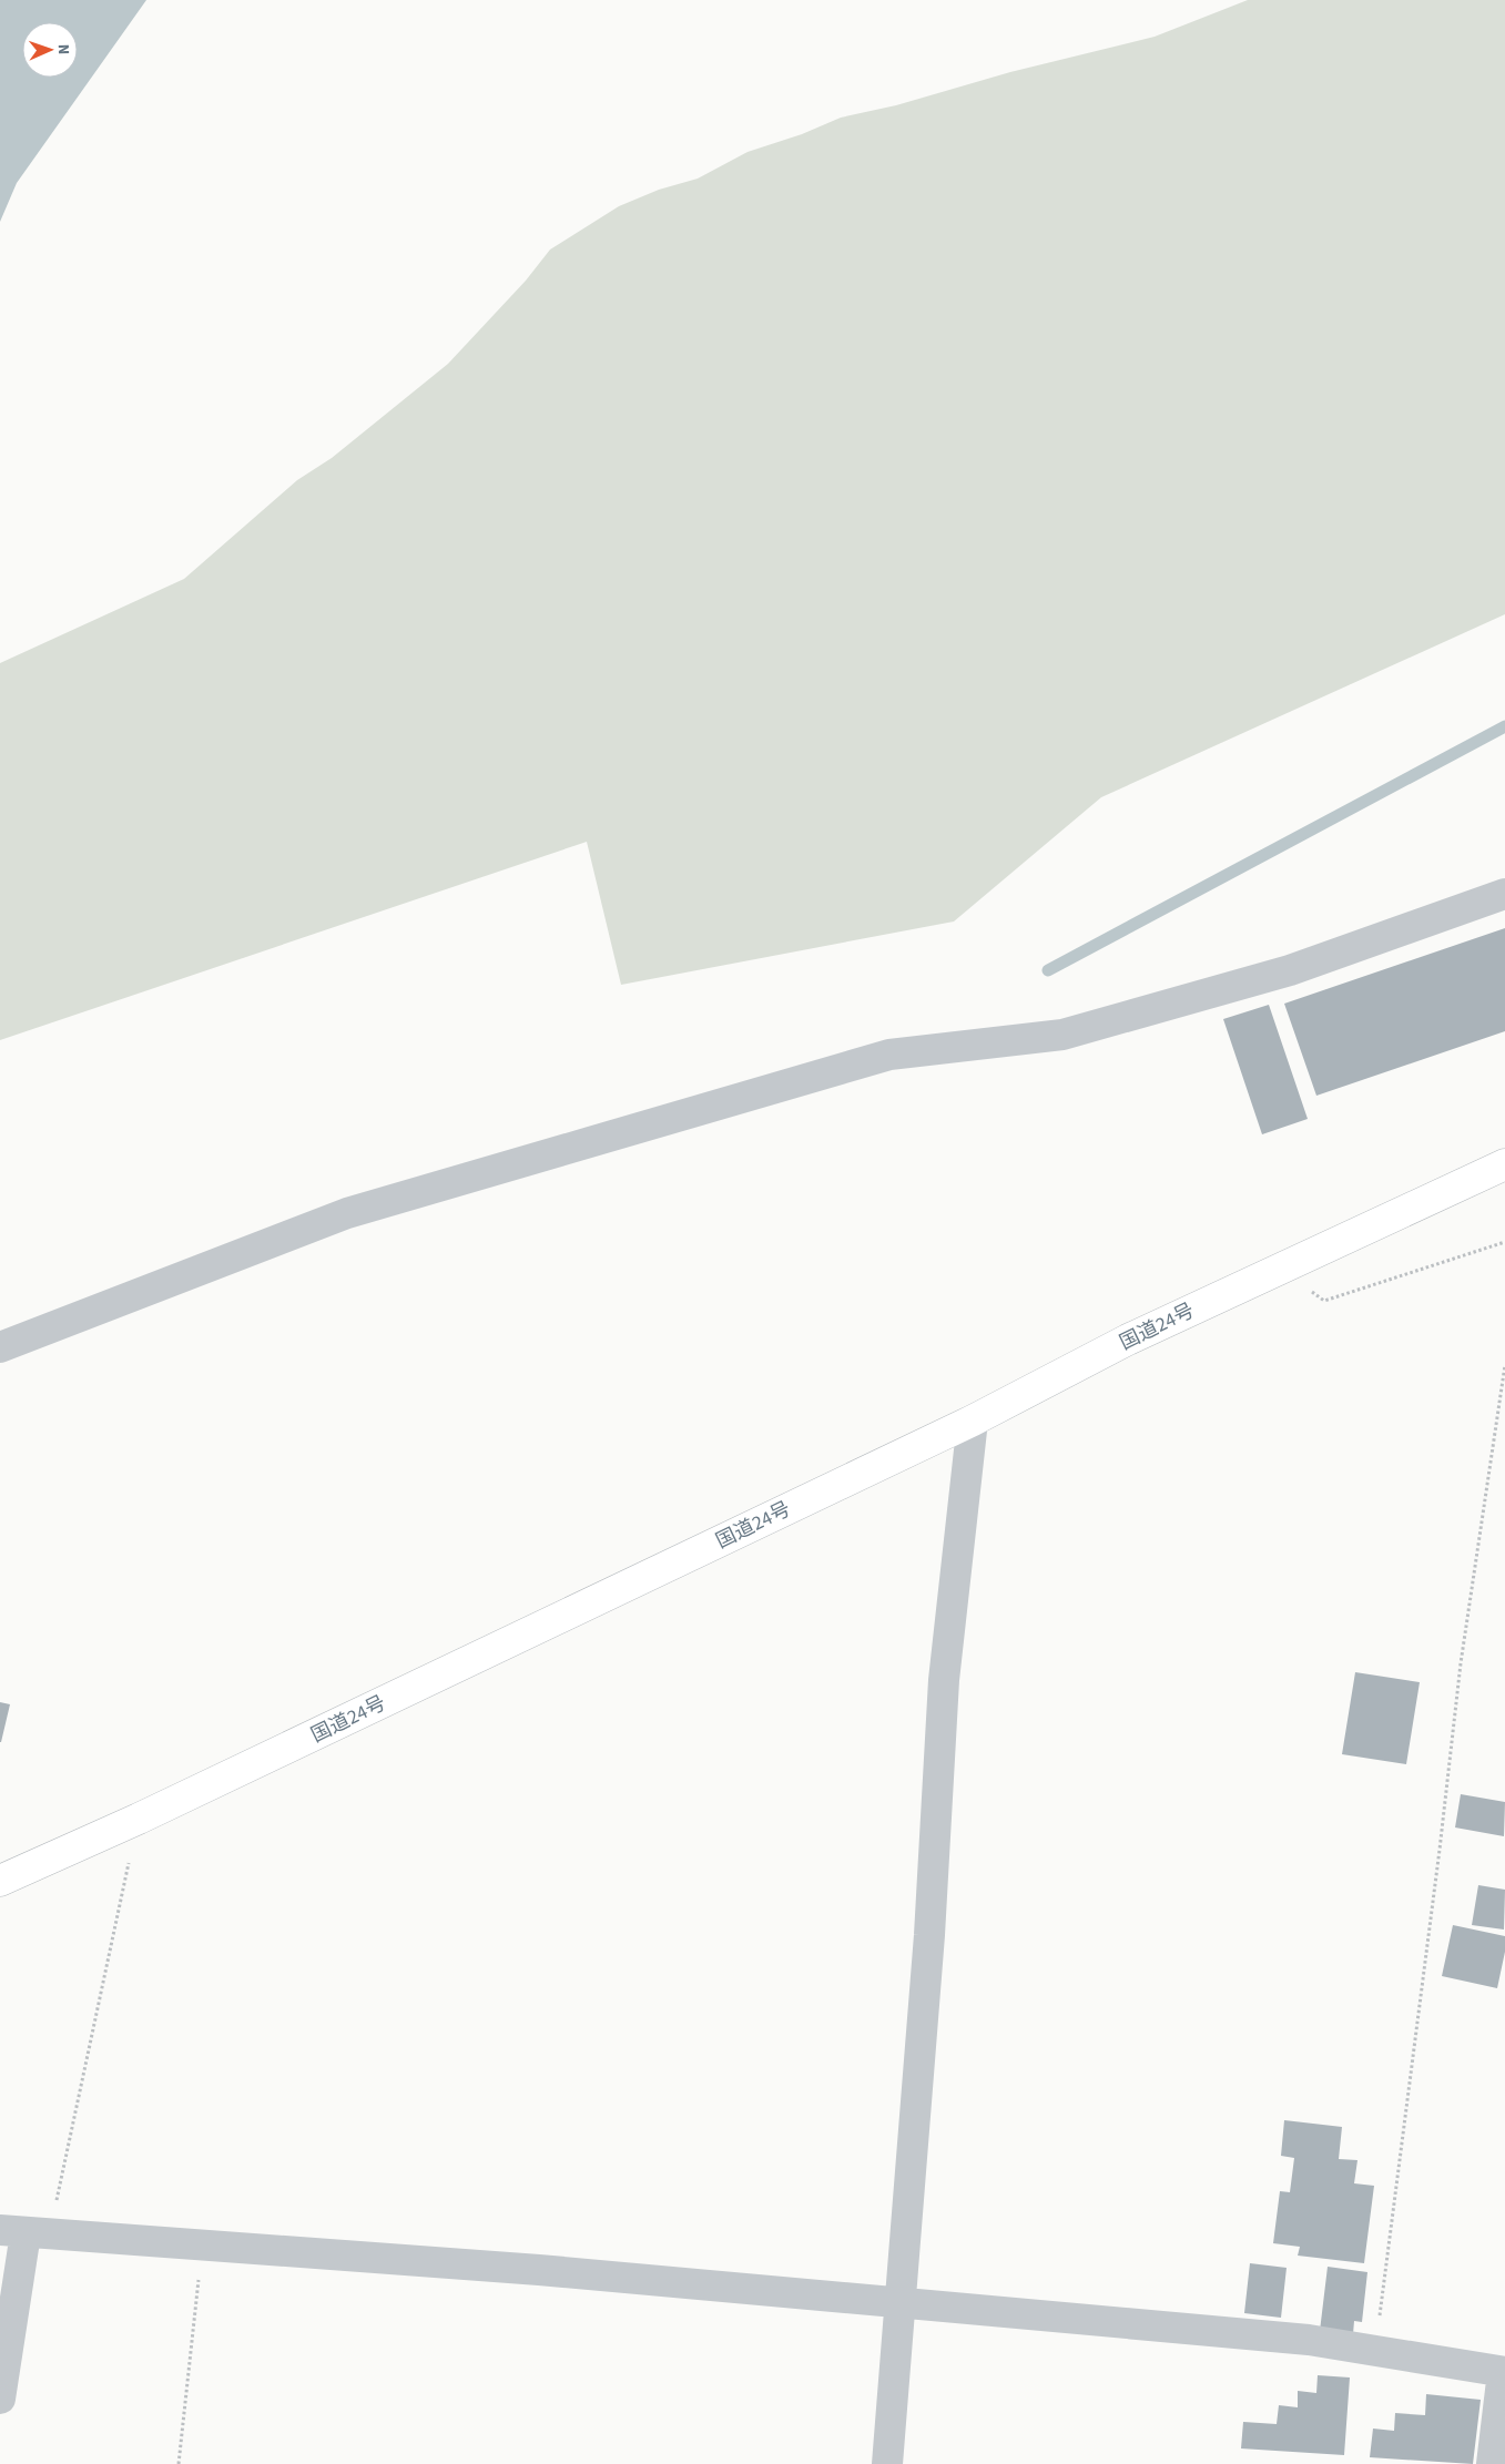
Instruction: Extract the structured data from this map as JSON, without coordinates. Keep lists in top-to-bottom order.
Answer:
{
  "streets": {
    "highway": ["国道24号"]
  },
  "north": "right"
}
